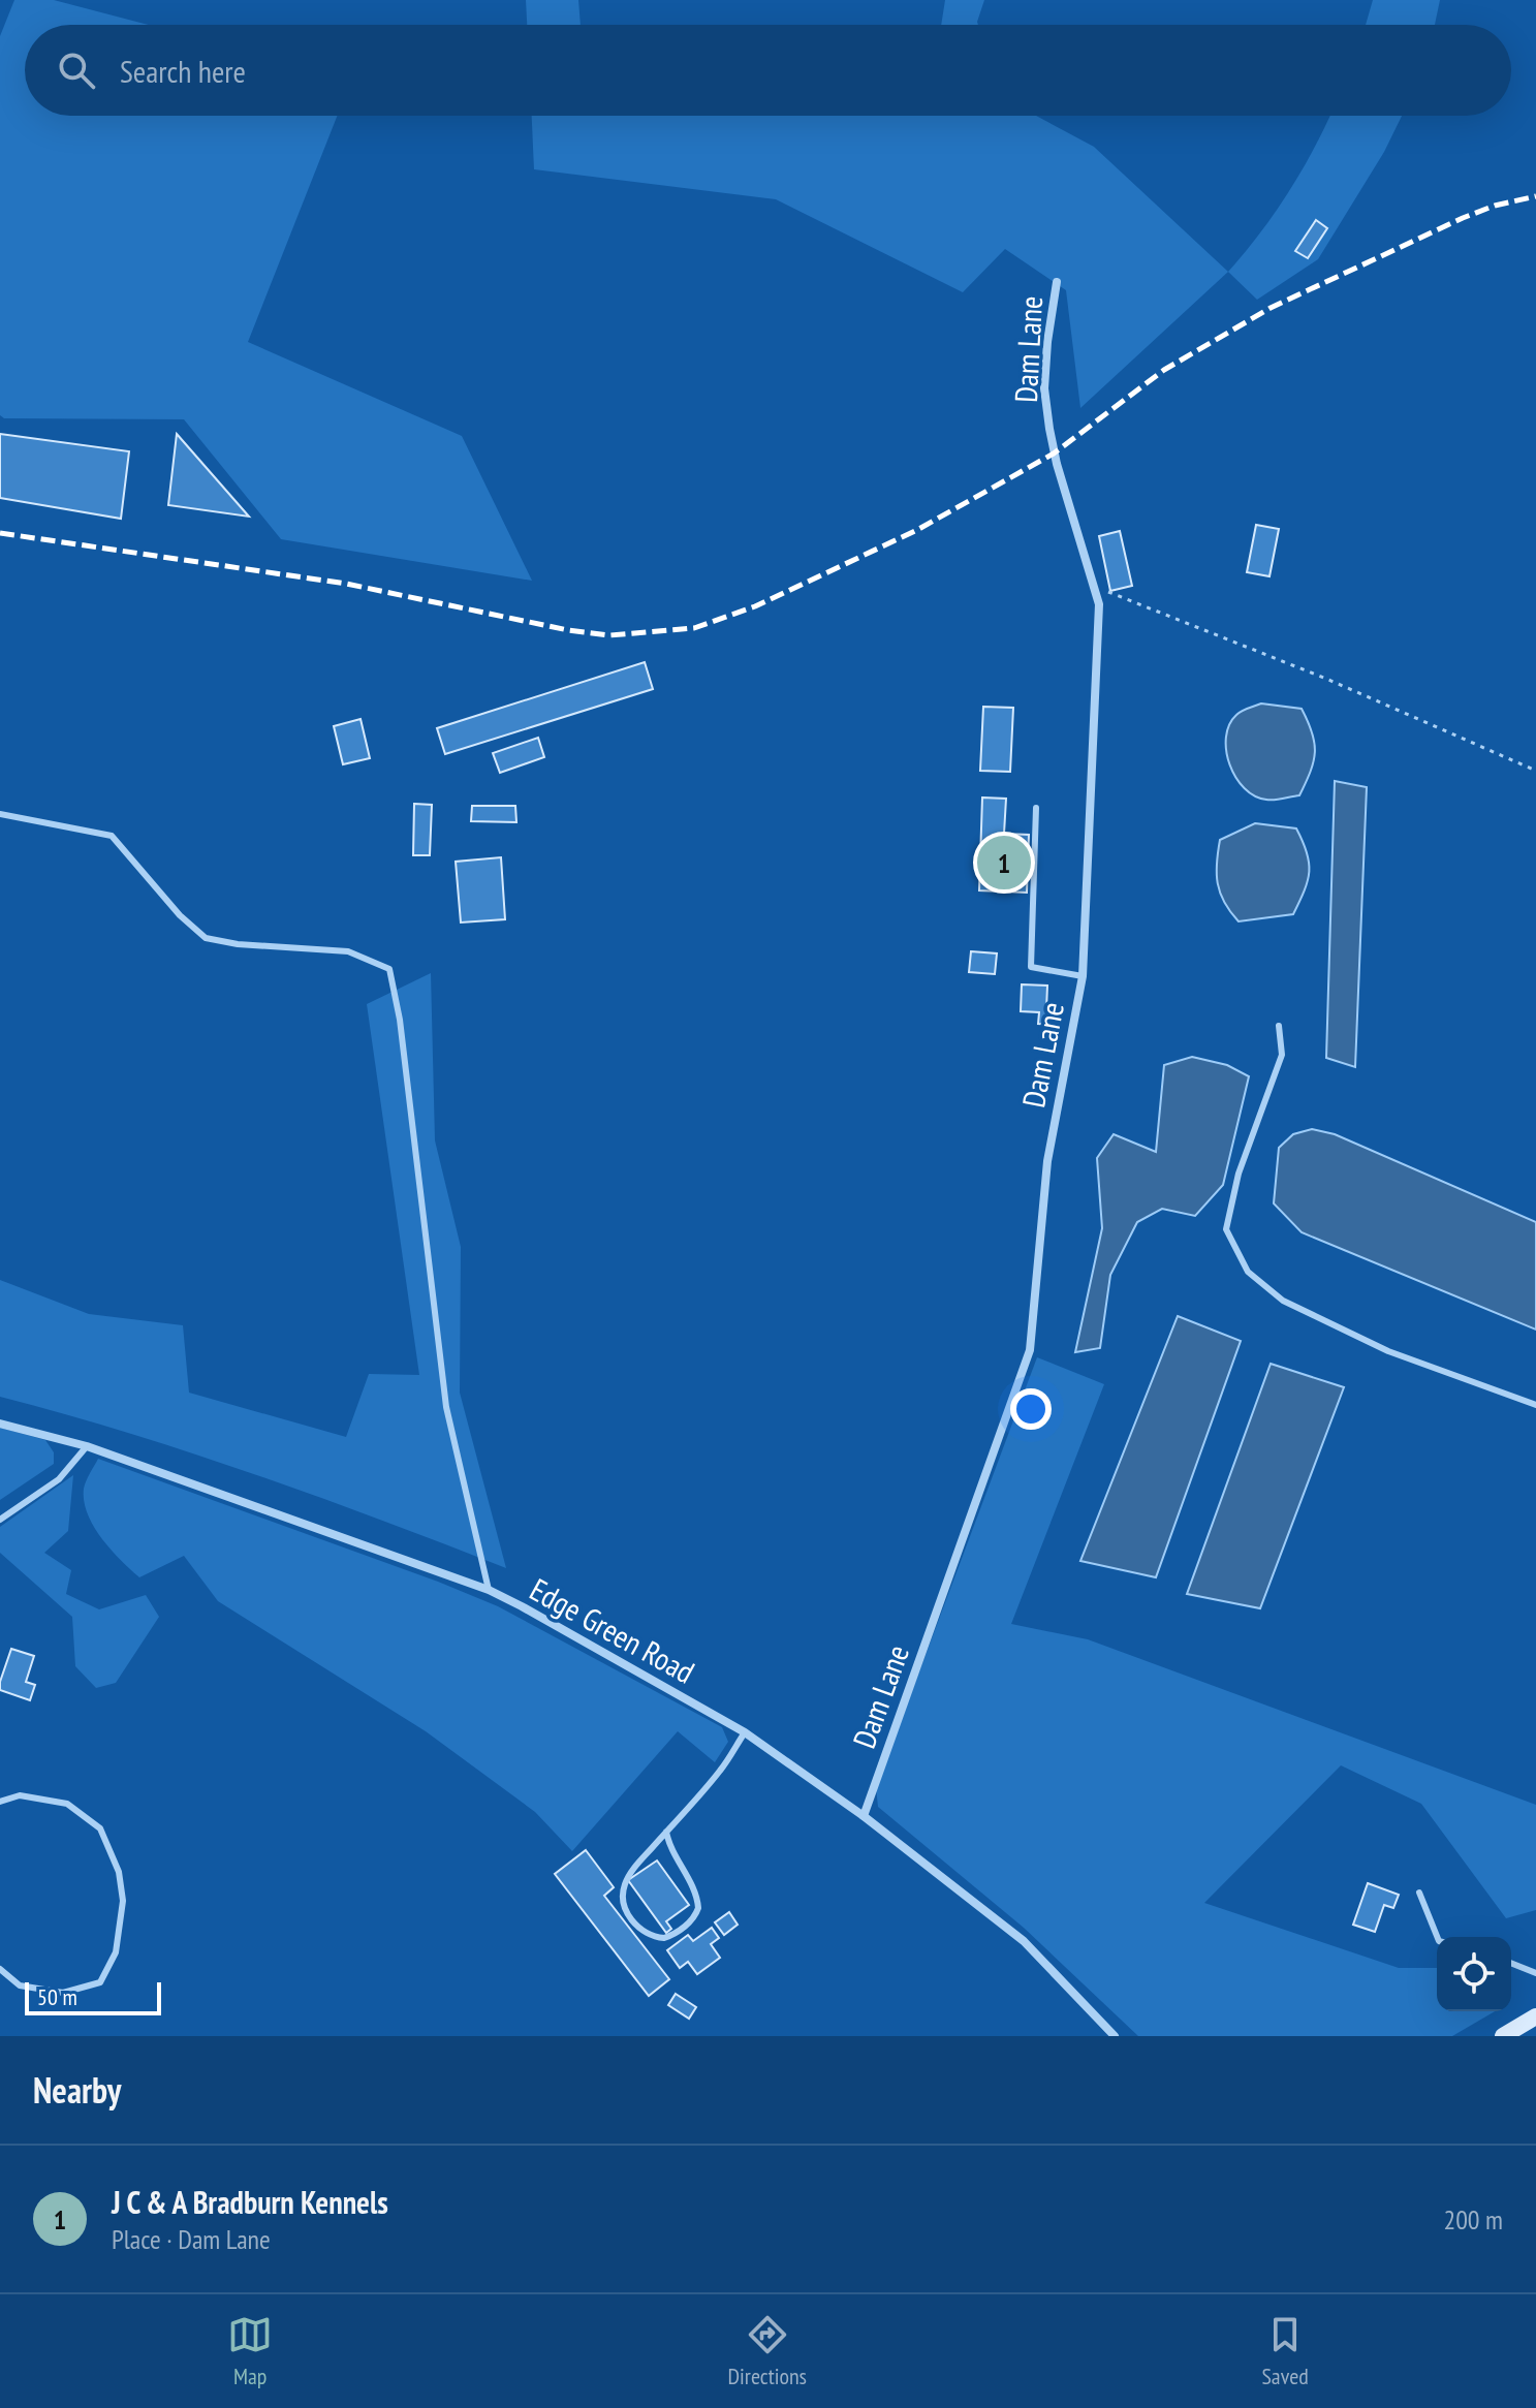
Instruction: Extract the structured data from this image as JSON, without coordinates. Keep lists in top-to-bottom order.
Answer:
{
  "streets": {
    "street": ["Dam Lane", "Edge Green Road"]
  },
  "crossings": [
    ["Dam Lane", "Edge Green Road"]
  ],
  "scale_bar": "50 m",
  "page": {
    "search": "Search here",
    "pins": "1",
    "scale": "50 m",
    "heading": "Nearby",
    "list": [
      {
        "mark": "1",
        "name": "J C & A Bradburn Kennels",
        "note": "Place · Dam Lane",
        "value": "200 m"
      }
    ],
    "nav": ["Map", "Directions", "Saved"]
  }
}
